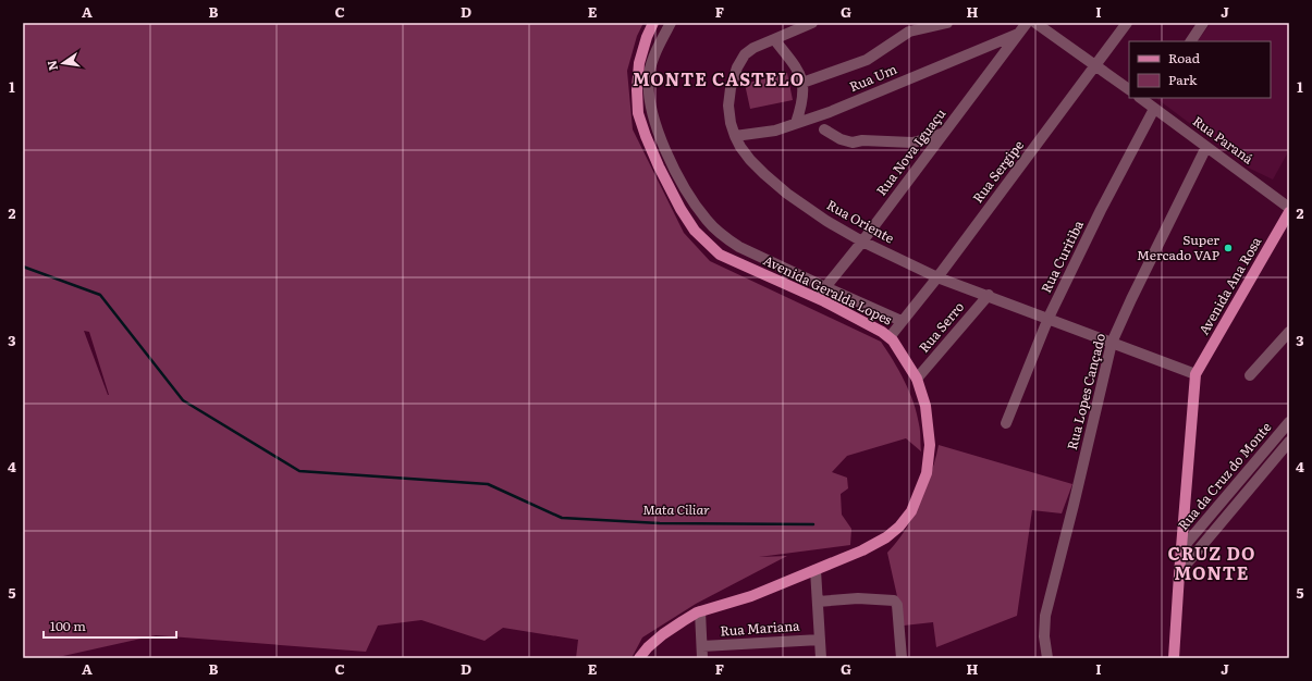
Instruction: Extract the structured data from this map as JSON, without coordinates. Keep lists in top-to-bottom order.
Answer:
{
  "streets": {
    "main road": ["Avenida Ana Rosa", "Avenida Geralda Lopes"],
    "street": [
      "Rua Um",
      "Rua Paraná",
      "Rua Nova Iguaçu",
      "Rua Sergipe",
      "Rua Oriente",
      "Rua Curitiba",
      "Rua Serro",
      "Rua Lopes Cançado",
      "Rua da Cruz do Monte",
      "Rua Mariana"
    ]
  },
  "crossings": [
    ["Rua Um", "Rua Nova Iguaçu"],
    ["Rua Um", "Rua Oriente"],
    ["Rua Paraná", "Rua Curitiba"],
    ["Rua Paraná", "Rua Lopes Cançado"],
    ["Rua Nova Iguaçu", "Rua Oriente"],
    ["Rua Nova Iguaçu", "Avenida Geralda Lopes"],
    ["Rua Sergipe", "Rua Oriente"],
    ["Rua Sergipe", "Avenida Geralda Lopes"],
    ["Rua Oriente", "Rua Curitiba"],
    ["Rua Oriente", "Avenida Ana Rosa"],
    ["Rua Oriente", "Rua Serro"],
    ["Rua Oriente", "Rua Lopes Cançado"],
    ["Avenida Geralda Lopes", "Rua Serro"]
  ],
  "districts": ["MONTE CASTELO", "CRUZ DO MONTE"],
  "parks": ["Mata Ciliar"],
  "places": ["Super Mercado VAP"],
  "legend": ["Road", "Park"],
  "scale_bar": "100 m",
  "north": "left",
  "grid": {
    "columns": [
      "A",
      "B",
      "C",
      "D",
      "E",
      "F",
      "G",
      "H",
      "I",
      "J"
    ],
    "rows": [
      "1",
      "2",
      "3",
      "4",
      "5"
    ]
  }
}
